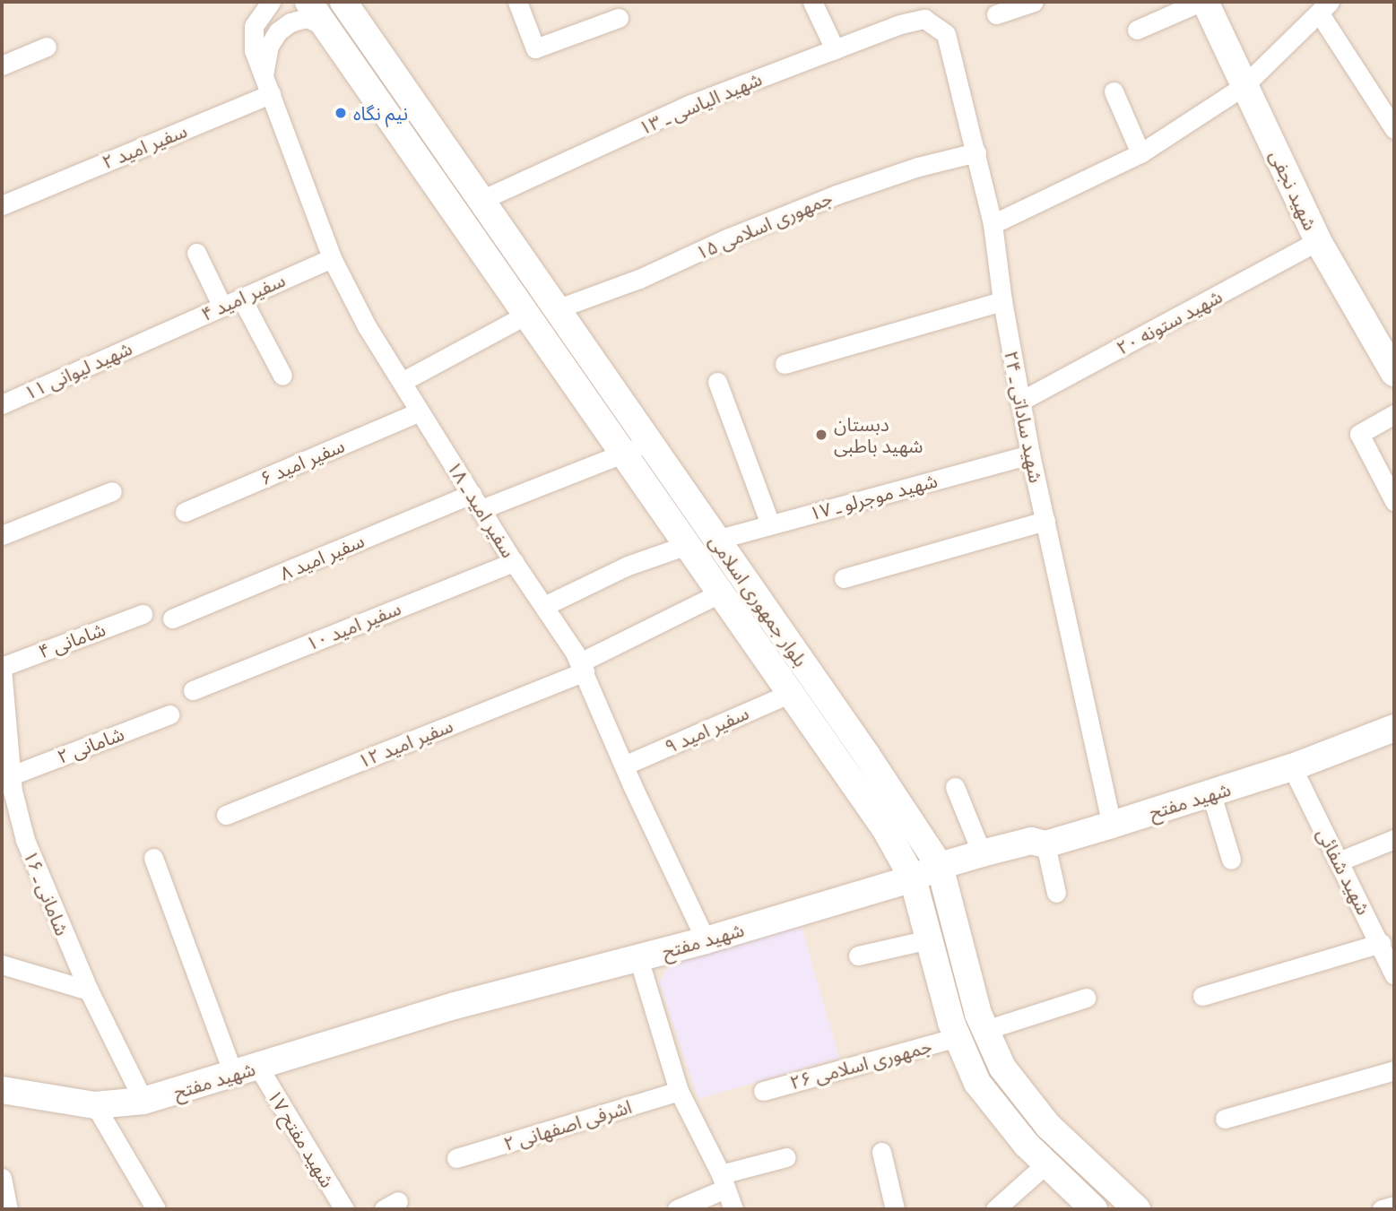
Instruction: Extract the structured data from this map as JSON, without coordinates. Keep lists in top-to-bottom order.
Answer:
{
  "streets": {
    "main road": ["شهید نجفی", "بلوار جمهوری اسلامی", "شهید مفتح"],
    "street": [
      "شهید الیاسی ـ ۱۳",
      "سفیر امید ۲",
      "جمهوری اسلامی ۱۵",
      "سفیر امید ۴",
      "شهید ستونه ۲۰",
      "شهید لیوانی ۱۱",
      "شهید ساداتی ـ ۲۴",
      "سفیر امید ۶",
      "شهید موجرلو ـ ۱۷",
      "سفیر امید ـ ۱۸",
      "سفیر امید ۸",
      "سفیر امید ۱۰",
      "شامانی ۴",
      "سفیر امید ۹",
      "سفیر امید ۱۲",
      "شامانی ۲",
      "شهید شفائی",
      "شامانی ـ ۱۶",
      "جمهوری اسلامی ۲۶",
      "اشرفی اصفهانی ۲",
      "شهید مفتح ۱۷"
    ]
  },
  "crossings": [
    ["شهید الیاسی ـ ۱۳", "شهید ساداتی ـ ۲۴"],
    ["شهید الیاسی ـ ۱۳", "بلوار جمهوری اسلامی"],
    ["سفیر امید ۲", "سفیر امید ـ ۱۸"],
    ["شهید نجفی", "شهید ستونه ۲۰"],
    ["جمهوری اسلامی ۱۵", "شهید ساداتی ـ ۲۴"],
    ["جمهوری اسلامی ۱۵", "بلوار جمهوری اسلامی"],
    ["سفیر امید ۴", "شهید لیوانی ۱۱"],
    ["سفیر امید ۴", "سفیر امید ـ ۱۸"],
    ["شهید ستونه ۲۰", "شهید ساداتی ـ ۲۴"],
    ["شهید ساداتی ـ ۲۴", "شهید موجرلو ـ ۱۷"],
    ["شهید ساداتی ـ ۲۴", "شهید مفتح"],
    ["سفیر امید ۶", "سفیر امید ـ ۱۸"],
    ["شهید موجرلو ـ ۱۷", "بلوار جمهوری اسلامی"],
    ["سفیر امید ـ ۱۸", "سفیر امید ۸"],
    ["سفیر امید ـ ۱۸", "سفیر امید ۱۰"],
    ["سفیر امید ـ ۱۸", "سفیر امید ۹"],
    ["سفیر امید ـ ۱۸", "سفیر امید ۱۲"],
    ["سفیر امید ـ ۱۸", "شهید مفتح"],
    ["سفیر امید ۸", "بلوار جمهوری اسلامی"],
    ["بلوار جمهوری اسلامی", "سفیر امید ۹"],
    ["بلوار جمهوری اسلامی", "سفیر امید ۱۲"],
    ["بلوار جمهوری اسلامی", "شهید مفتح"],
    ["بلوار جمهوری اسلامی", "جمهوری اسلامی ۲۶"],
    ["شامانی ۴", "شامانی ـ ۱۶"],
    ["شامانی ۲", "شامانی ـ ۱۶"],
    ["شهید مفتح", "شهید شفائی"],
    ["شهید مفتح", "شامانی ـ ۱۶"],
    ["شهید مفتح", "شهید مفتح ۱۷"]
  ],
  "places": ["نیم نگاه", "دبستان شهید باطبی"]
}
